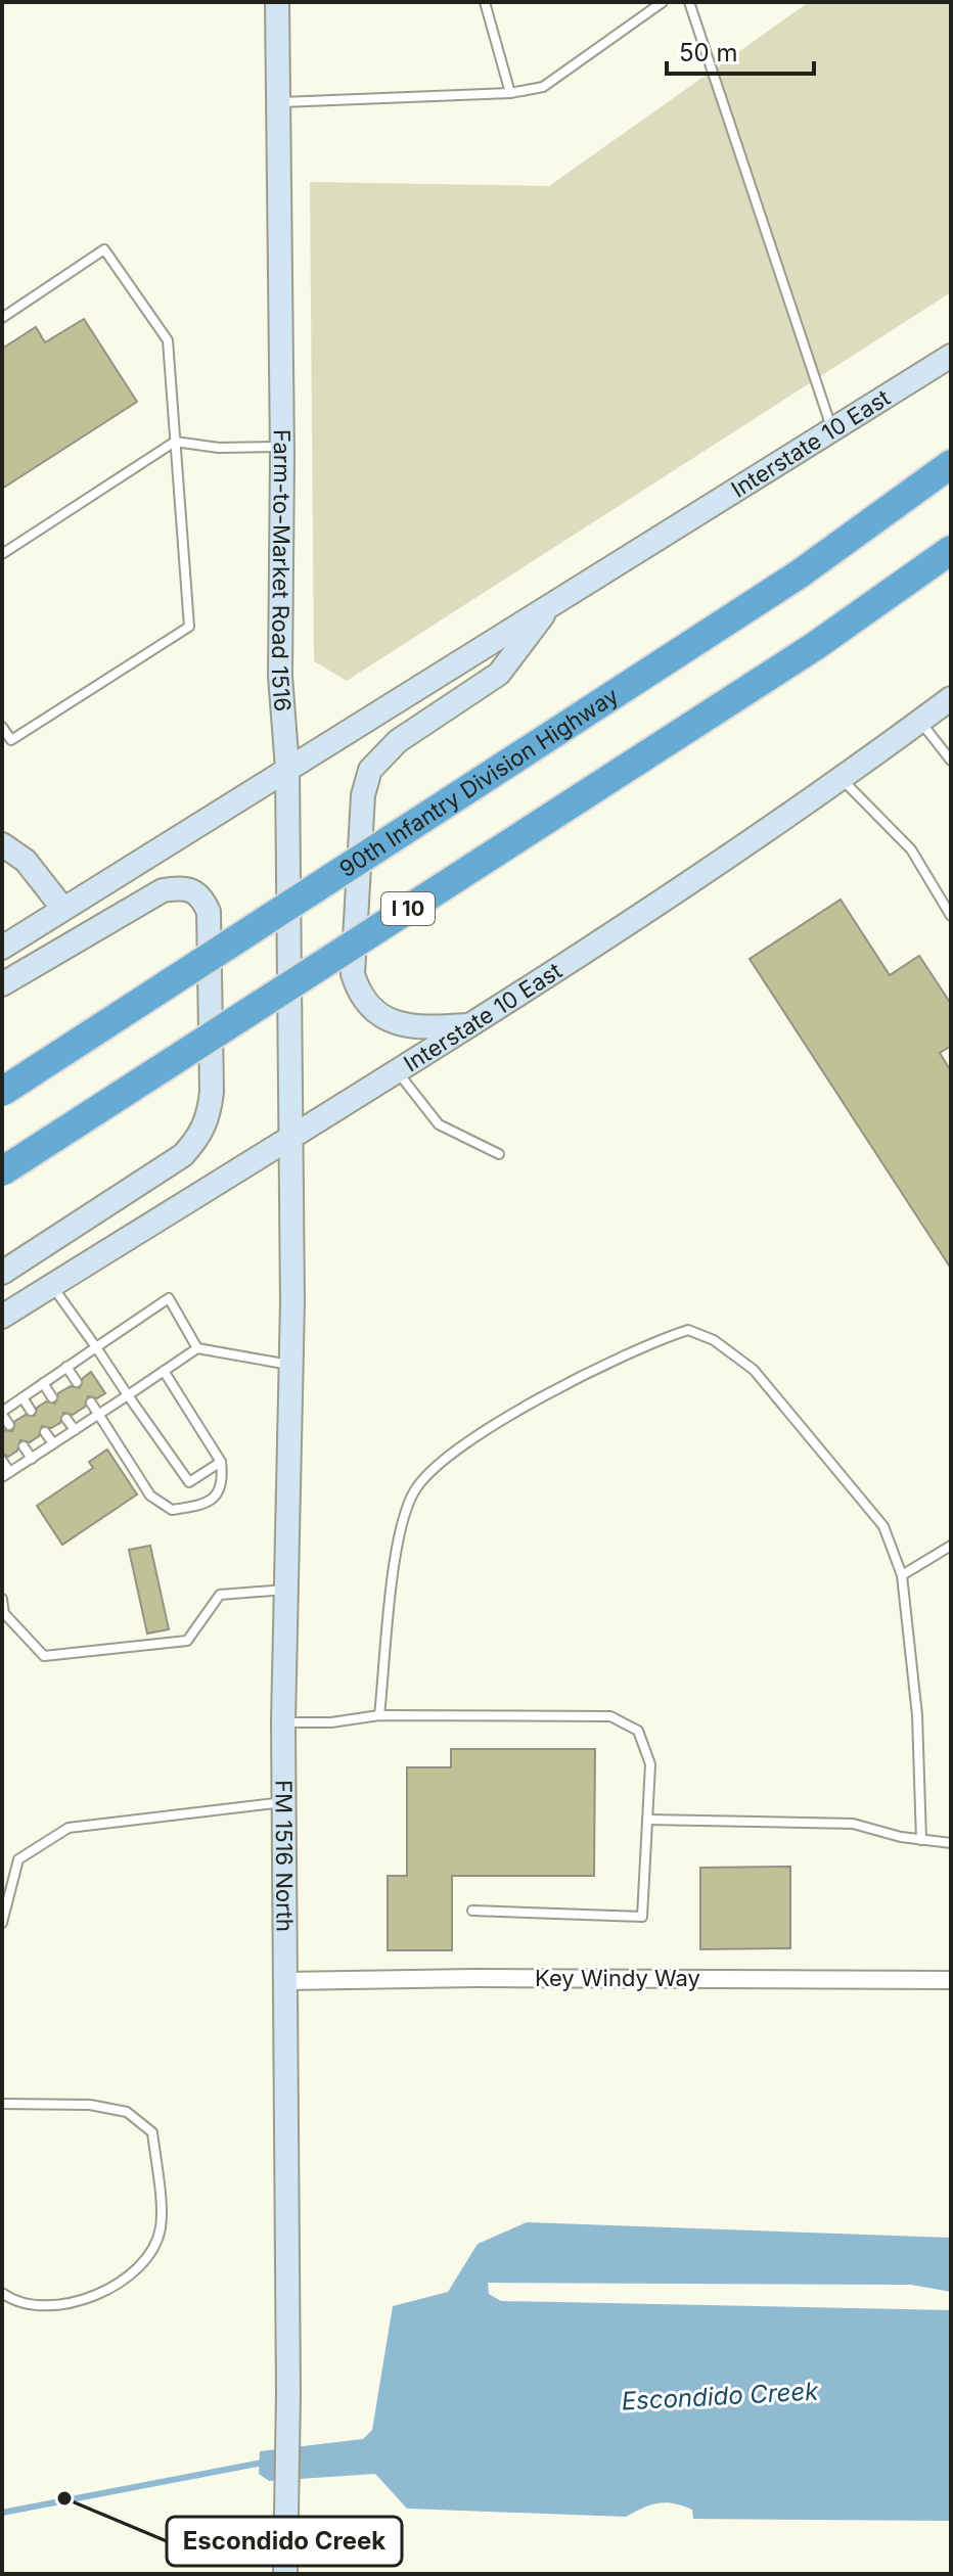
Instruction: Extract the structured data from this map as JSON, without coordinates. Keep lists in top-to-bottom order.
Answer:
{
  "streets": {
    "highway": ["90th Infantry Division Highway", "I 10"],
    "main road": ["Interstate 10 East", "Farm-to-Market Road 1516", "FM 1516 North"],
    "street": ["Key Windy Way"]
  },
  "crossings": [
    ["Interstate 10 East", "Farm-to-Market Road 1516"],
    ["Interstate 10 East", "FM 1516 North"],
    ["Farm-to-Market Road 1516", "FM 1516 North"],
    ["FM 1516 North", "Key Windy Way"]
  ],
  "water": ["Escondido Creek"],
  "places": ["Escondido Creek"],
  "scale_bar": "50 m"
}
